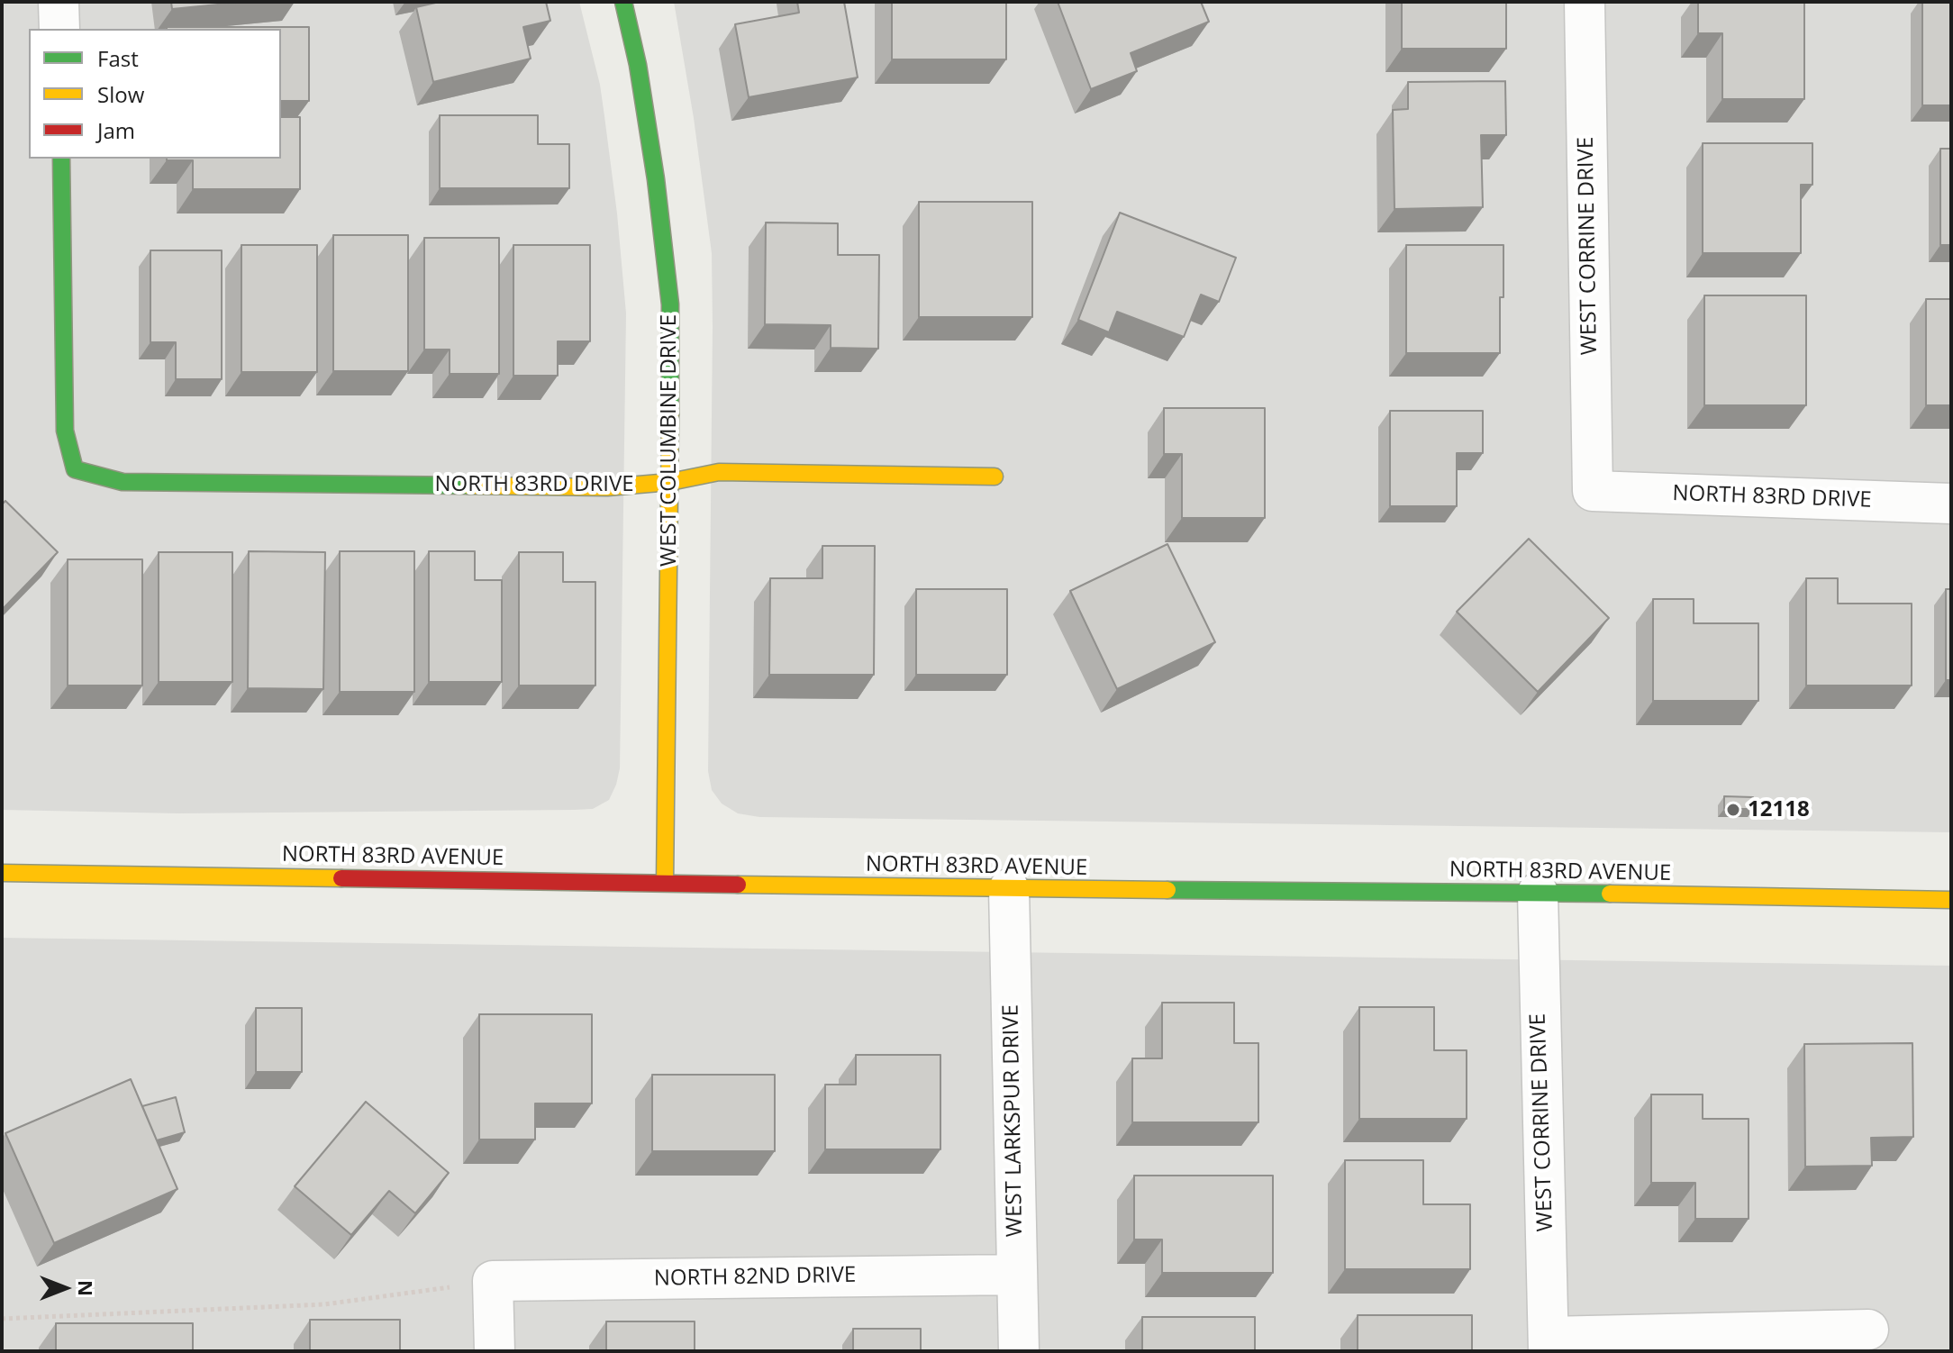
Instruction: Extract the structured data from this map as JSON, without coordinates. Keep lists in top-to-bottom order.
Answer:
{
  "streets": {
    "street": [
      "WEST CORRINE DRIVE",
      "WEST COLUMBINE DRIVE",
      "NORTH 83RD DRIVE",
      "NORTH 83RD AVENUE",
      "WEST LARKSPUR DRIVE",
      "NORTH 82ND DRIVE"
    ]
  },
  "crossings": [
    ["WEST CORRINE DRIVE", "NORTH 83RD DRIVE"],
    ["WEST CORRINE DRIVE", "NORTH 83RD AVENUE"],
    ["WEST COLUMBINE DRIVE", "NORTH 83RD DRIVE"],
    ["WEST COLUMBINE DRIVE", "NORTH 83RD AVENUE"],
    ["NORTH 83RD AVENUE", "WEST LARKSPUR DRIVE"],
    ["WEST LARKSPUR DRIVE", "NORTH 82ND DRIVE"]
  ],
  "places": ["12118"],
  "legend": ["Fast", "Slow", "Jam"],
  "north": "right"
}
